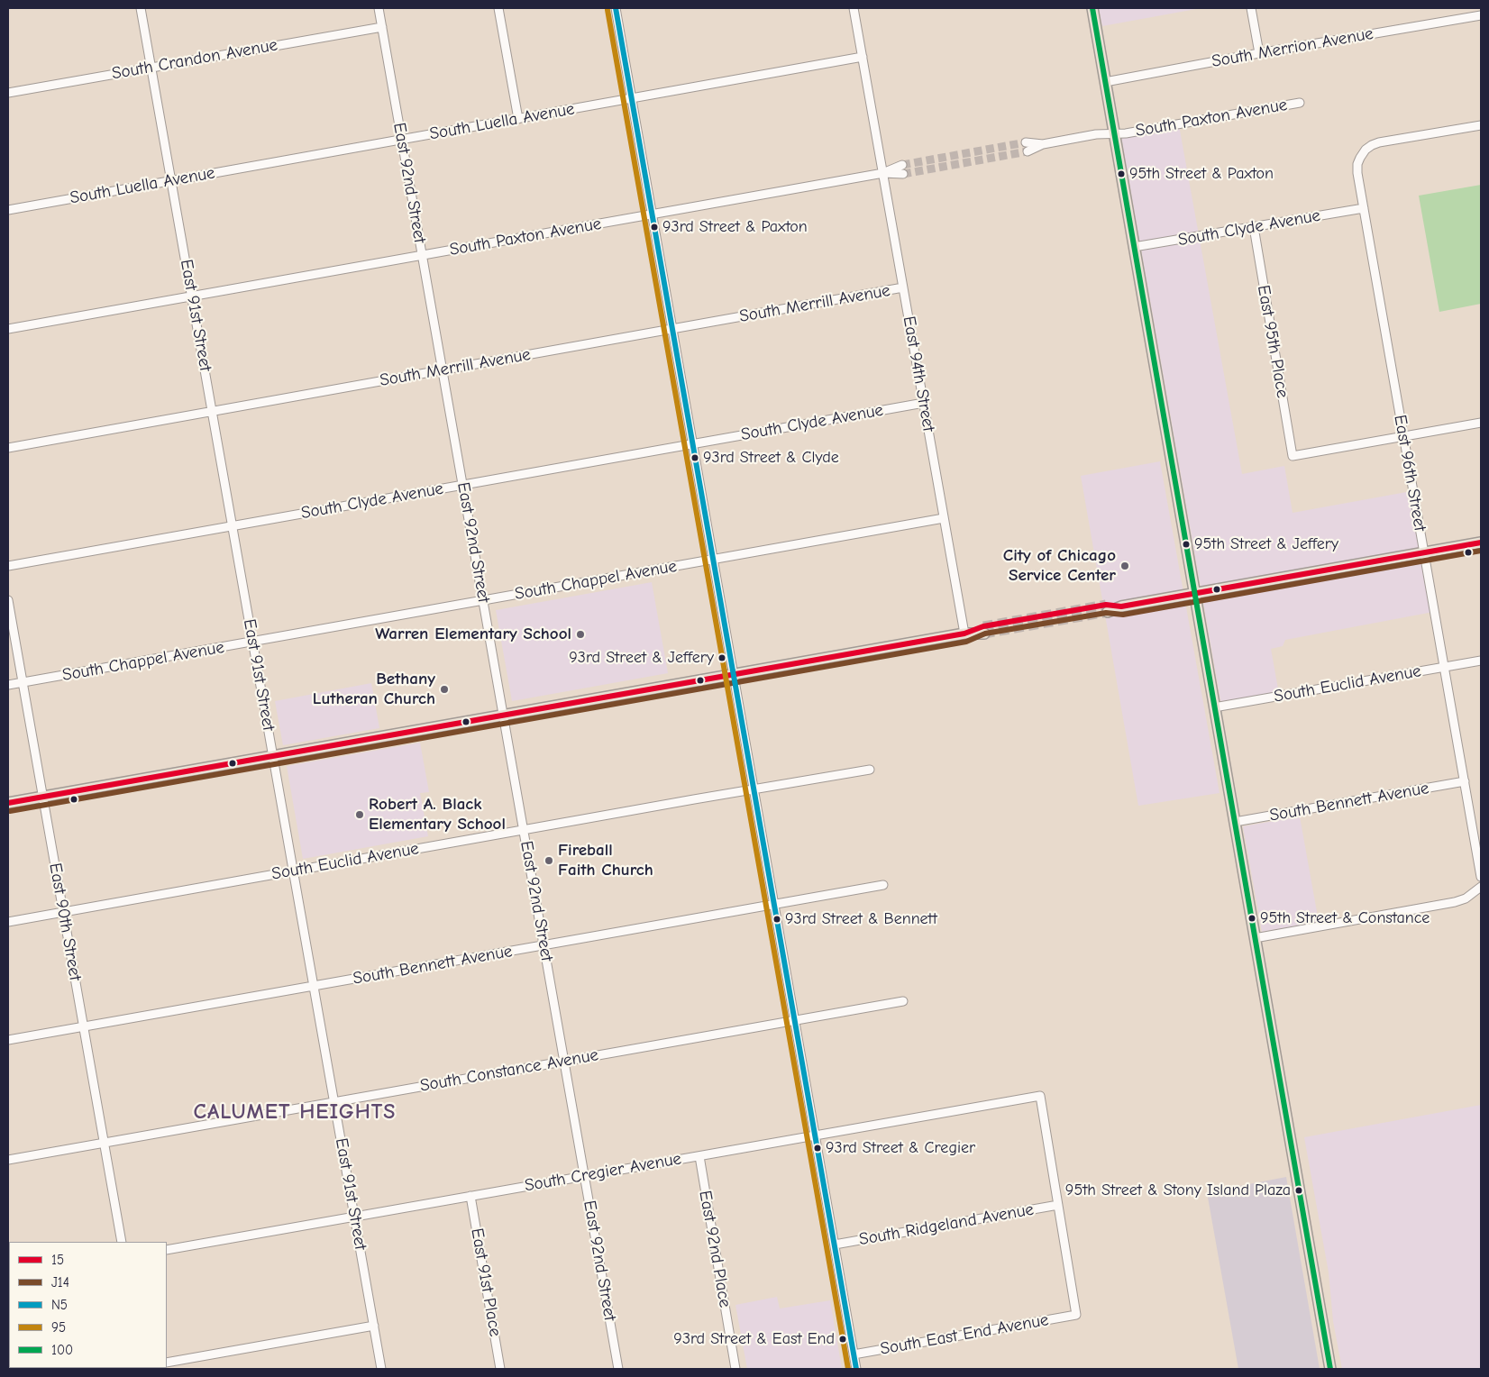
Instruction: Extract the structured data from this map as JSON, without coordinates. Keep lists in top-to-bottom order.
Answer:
{
  "streets": {
    "street": [
      "South Merrion Avenue",
      "South Crandon Avenue",
      "South Paxton Avenue",
      "South Luella Avenue",
      "East 92nd Street",
      "South Clyde Avenue",
      "South Merrill Avenue",
      "East 91st Street",
      "East 95th Place",
      "East 94th Street",
      "East 96th Street",
      "South Chappel Avenue",
      "South Euclid Avenue",
      "South Bennett Avenue",
      "East 90th Street",
      "South Constance Avenue",
      "South Cregier Avenue",
      "South Ridgeland Avenue",
      "East 92nd Place",
      "East 91st Place",
      "South East End Avenue"
    ]
  },
  "crossings": [
    ["South Crandon Avenue", "East 92nd Street"],
    ["South Crandon Avenue", "East 91st Street"],
    ["South Paxton Avenue", "East 92nd Street"],
    ["South Paxton Avenue", "East 91st Street"],
    ["South Paxton Avenue", "East 94th Street"],
    ["South Luella Avenue", "East 92nd Street"],
    ["South Luella Avenue", "East 91st Street"],
    ["South Luella Avenue", "East 94th Street"],
    ["East 92nd Street", "South Clyde Avenue"],
    ["East 92nd Street", "South Merrill Avenue"],
    ["East 92nd Street", "South Chappel Avenue"],
    ["East 92nd Street", "South Euclid Avenue"],
    ["East 92nd Street", "South Bennett Avenue"],
    ["East 92nd Street", "South Constance Avenue"],
    ["East 92nd Street", "South Cregier Avenue"],
    ["South Clyde Avenue", "East 91st Street"],
    ["South Clyde Avenue", "East 95th Place"],
    ["South Clyde Avenue", "East 94th Street"],
    ["South Clyde Avenue", "East 96th Street"],
    ["South Merrill Avenue", "East 91st Street"],
    ["South Merrill Avenue", "East 94th Street"],
    ["East 91st Street", "South Chappel Avenue"],
    ["East 91st Street", "South Euclid Avenue"],
    ["East 91st Street", "South Bennett Avenue"],
    ["East 91st Street", "South Constance Avenue"],
    ["East 91st Street", "South Cregier Avenue"],
    ["East 95th Place", "East 96th Street"],
    ["East 94th Street", "South Chappel Avenue"],
    ["East 96th Street", "South Euclid Avenue"],
    ["East 96th Street", "South Bennett Avenue"],
    ["South Chappel Avenue", "East 90th Street"],
    ["South Euclid Avenue", "East 90th Street"],
    ["South Bennett Avenue", "East 90th Street"],
    ["East 90th Street", "South Constance Avenue"],
    ["South Cregier Avenue", "South Ridgeland Avenue"],
    ["South Cregier Avenue", "East 92nd Place"],
    ["South Cregier Avenue", "East 91st Place"],
    ["South Cregier Avenue", "South East End Avenue"],
    ["South Ridgeland Avenue", "South East End Avenue"]
  ],
  "districts": ["CALUMET HEIGHTS"],
  "places": [
    "95th Street & Paxton",
    "93rd Street & Paxton",
    "93rd Street & Clyde",
    "95th Street & Jeffery",
    "City of Chicago Service Center",
    "Warren Elementary School",
    "93rd Street & Jeffery",
    "Bethany Lutheran Church",
    "Robert A. Black Elementary School",
    "Fireball Faith Church",
    "95th Street & Constance",
    "93rd Street & Bennett",
    "93rd Street & Cregier",
    "95th Street & Stony Island Plaza",
    "93rd Street & East End"
  ],
  "lines": [
    "transit line N5",
    "transit line 100",
    "transit line 95",
    "transit line 15",
    "transit line J14"
  ],
  "legend": [
    "15",
    "J14",
    "N5",
    "95",
    "100"
  ]
}
